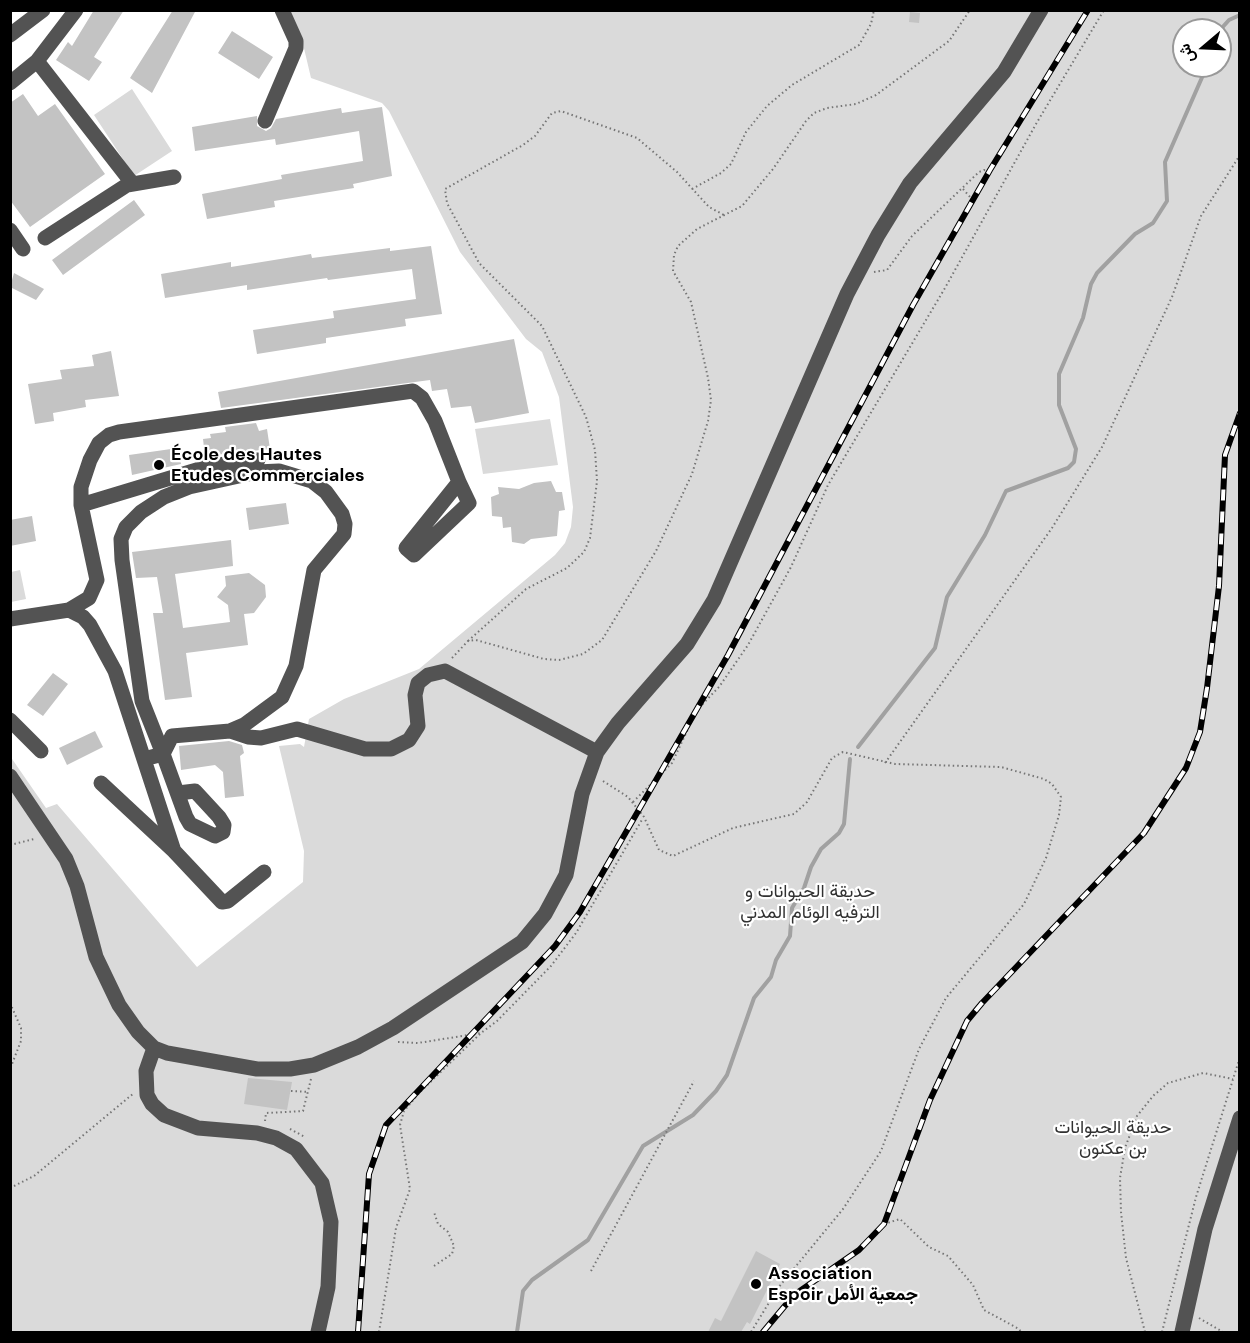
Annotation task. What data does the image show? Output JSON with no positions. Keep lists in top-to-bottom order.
{
  "parks": ["حديقة الحيوانات و الترفيه الوئام المدني", "حديقة الحيوانات بن عكنون"],
  "places": ["École des Hautes Etudes Commerciales", "Association Espoir جمعية الأمل"],
  "north": "left"
}
